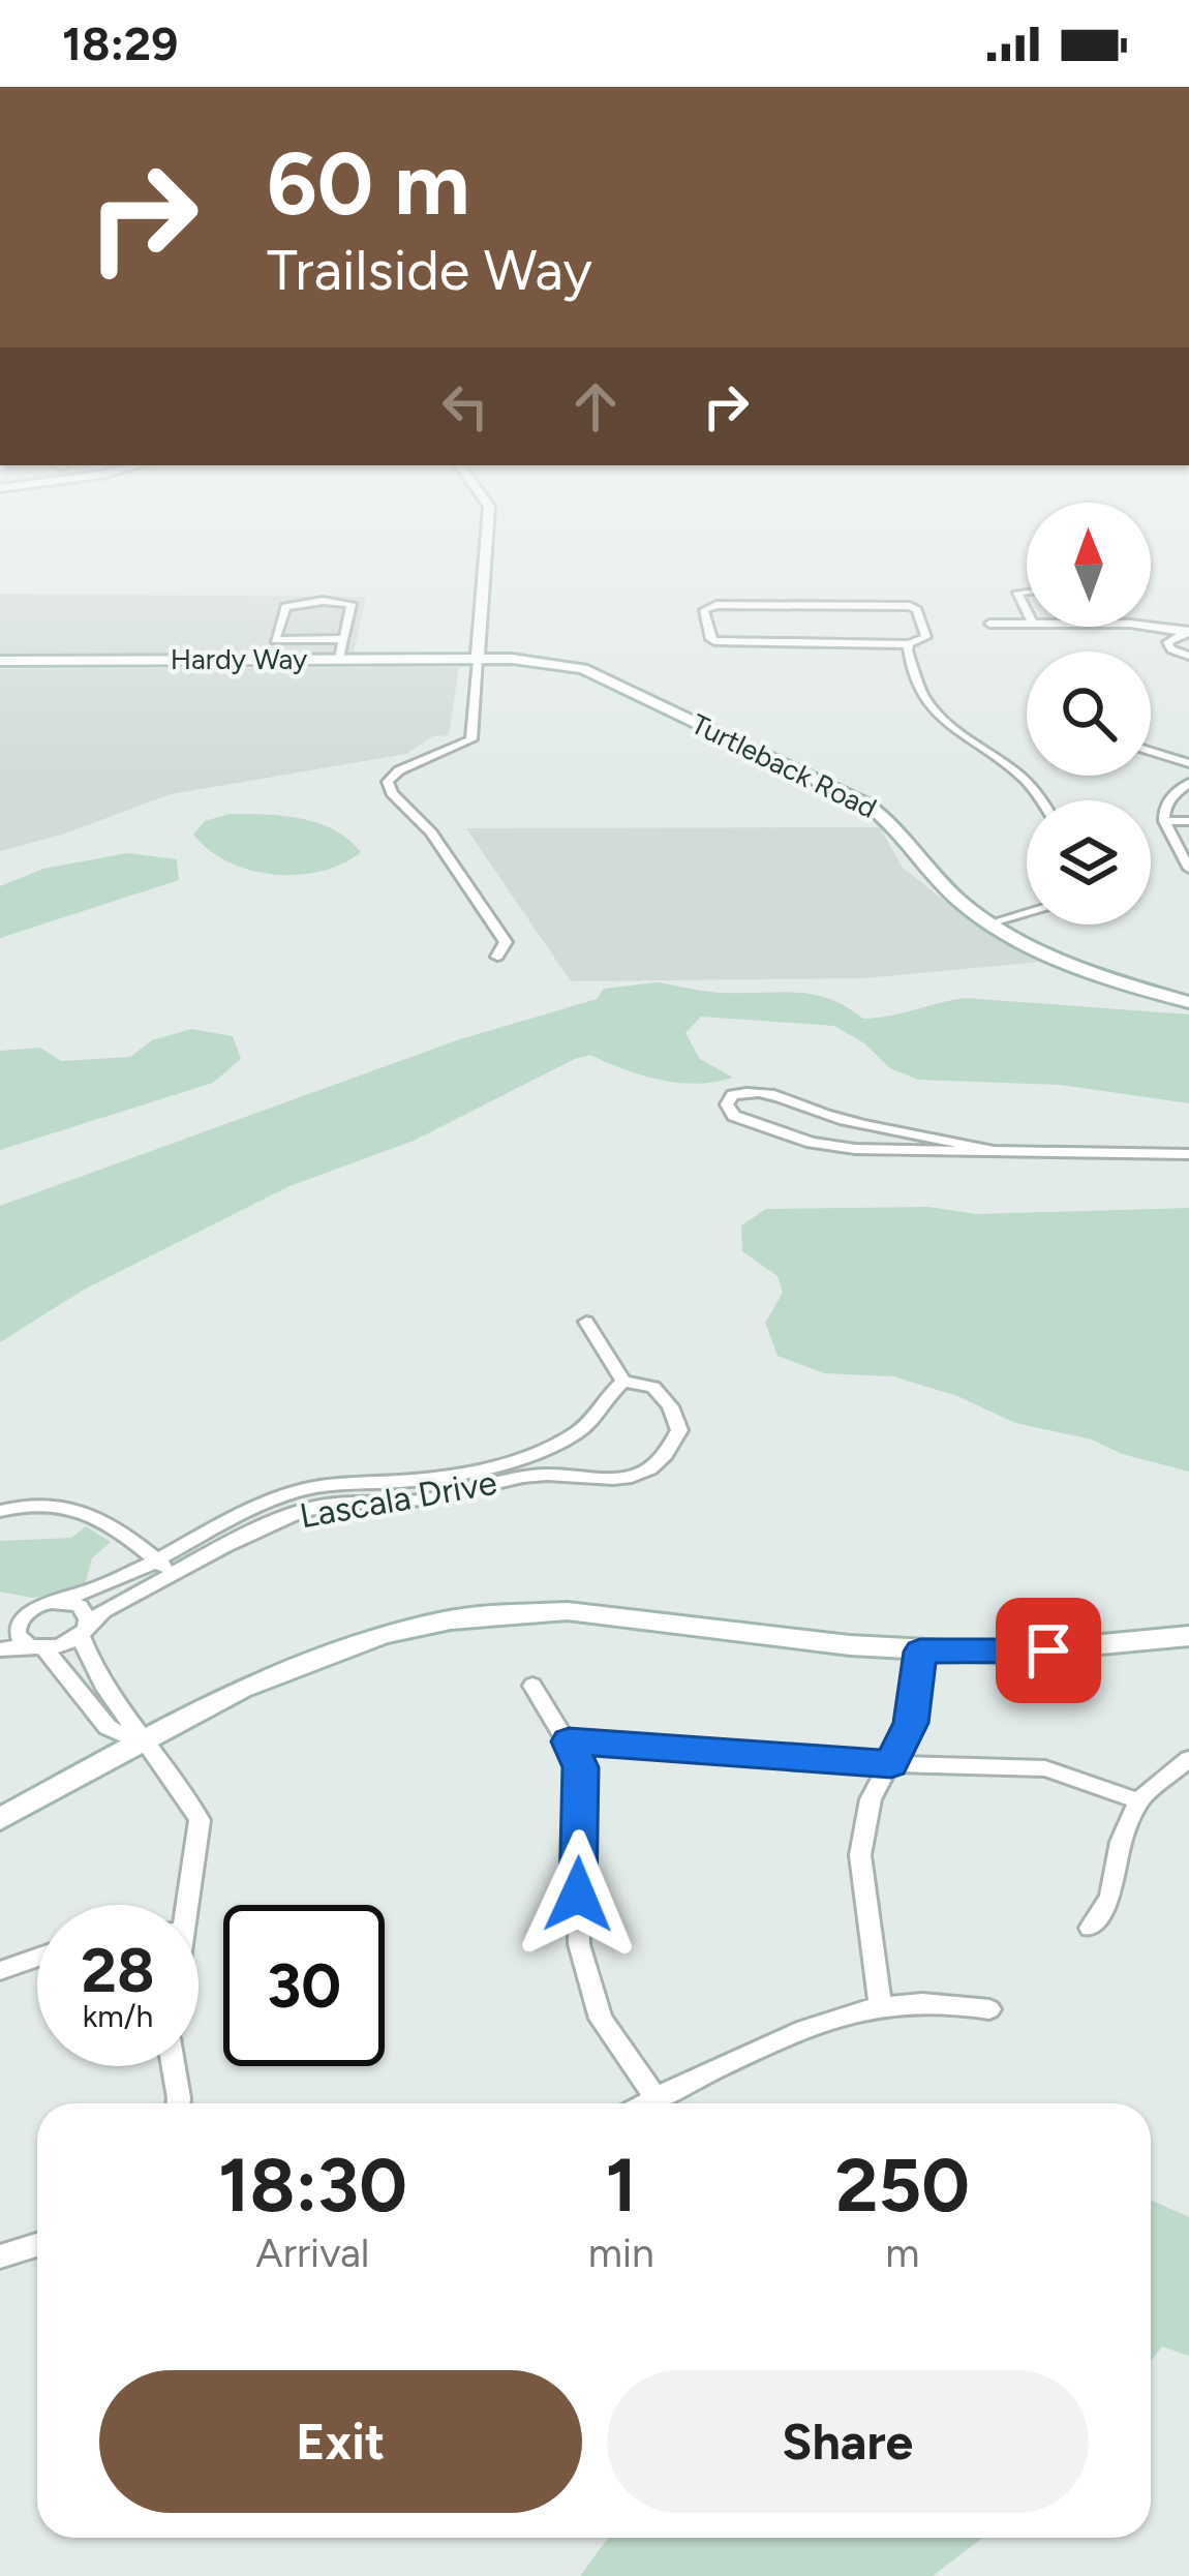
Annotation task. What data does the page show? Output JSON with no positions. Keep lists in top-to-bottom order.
{
  "streets": {
    "main road": ["Hardy Way", "Turtleback Road"],
    "street": ["Lascala Drive"]
  },
  "crossings": [
    ["Hardy Way", "Turtleback Road"]
  ],
  "north": "top",
  "page": {
    "status": "18:29",
    "turn": ["60 m", "Trailside Way"],
    "speed": "28 km/h",
    "limit": "30",
    "eta": [
      "18:30",
      "Arrival",
      "1",
      "min",
      "250",
      "m"
    ],
    "buttons": ["Exit", "Share"]
  }
}
